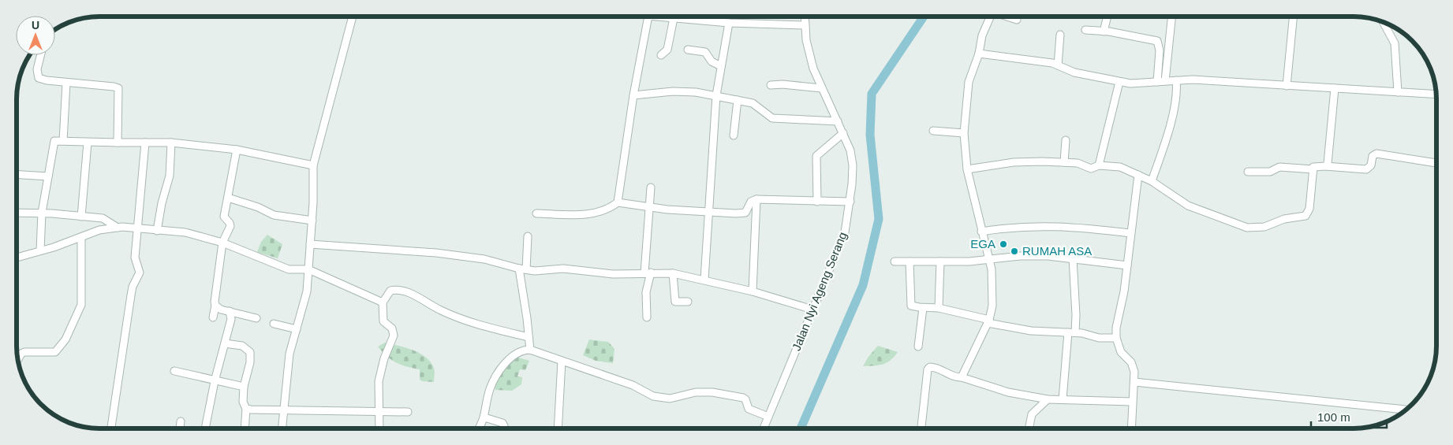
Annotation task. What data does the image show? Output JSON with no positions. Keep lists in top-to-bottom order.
{
  "streets": {
    "street": ["Jalan Nyi Ageng Serang"]
  },
  "places": ["EGA", "RUMAH ASA"],
  "scale_bar": "100 m",
  "north": "top"
}
